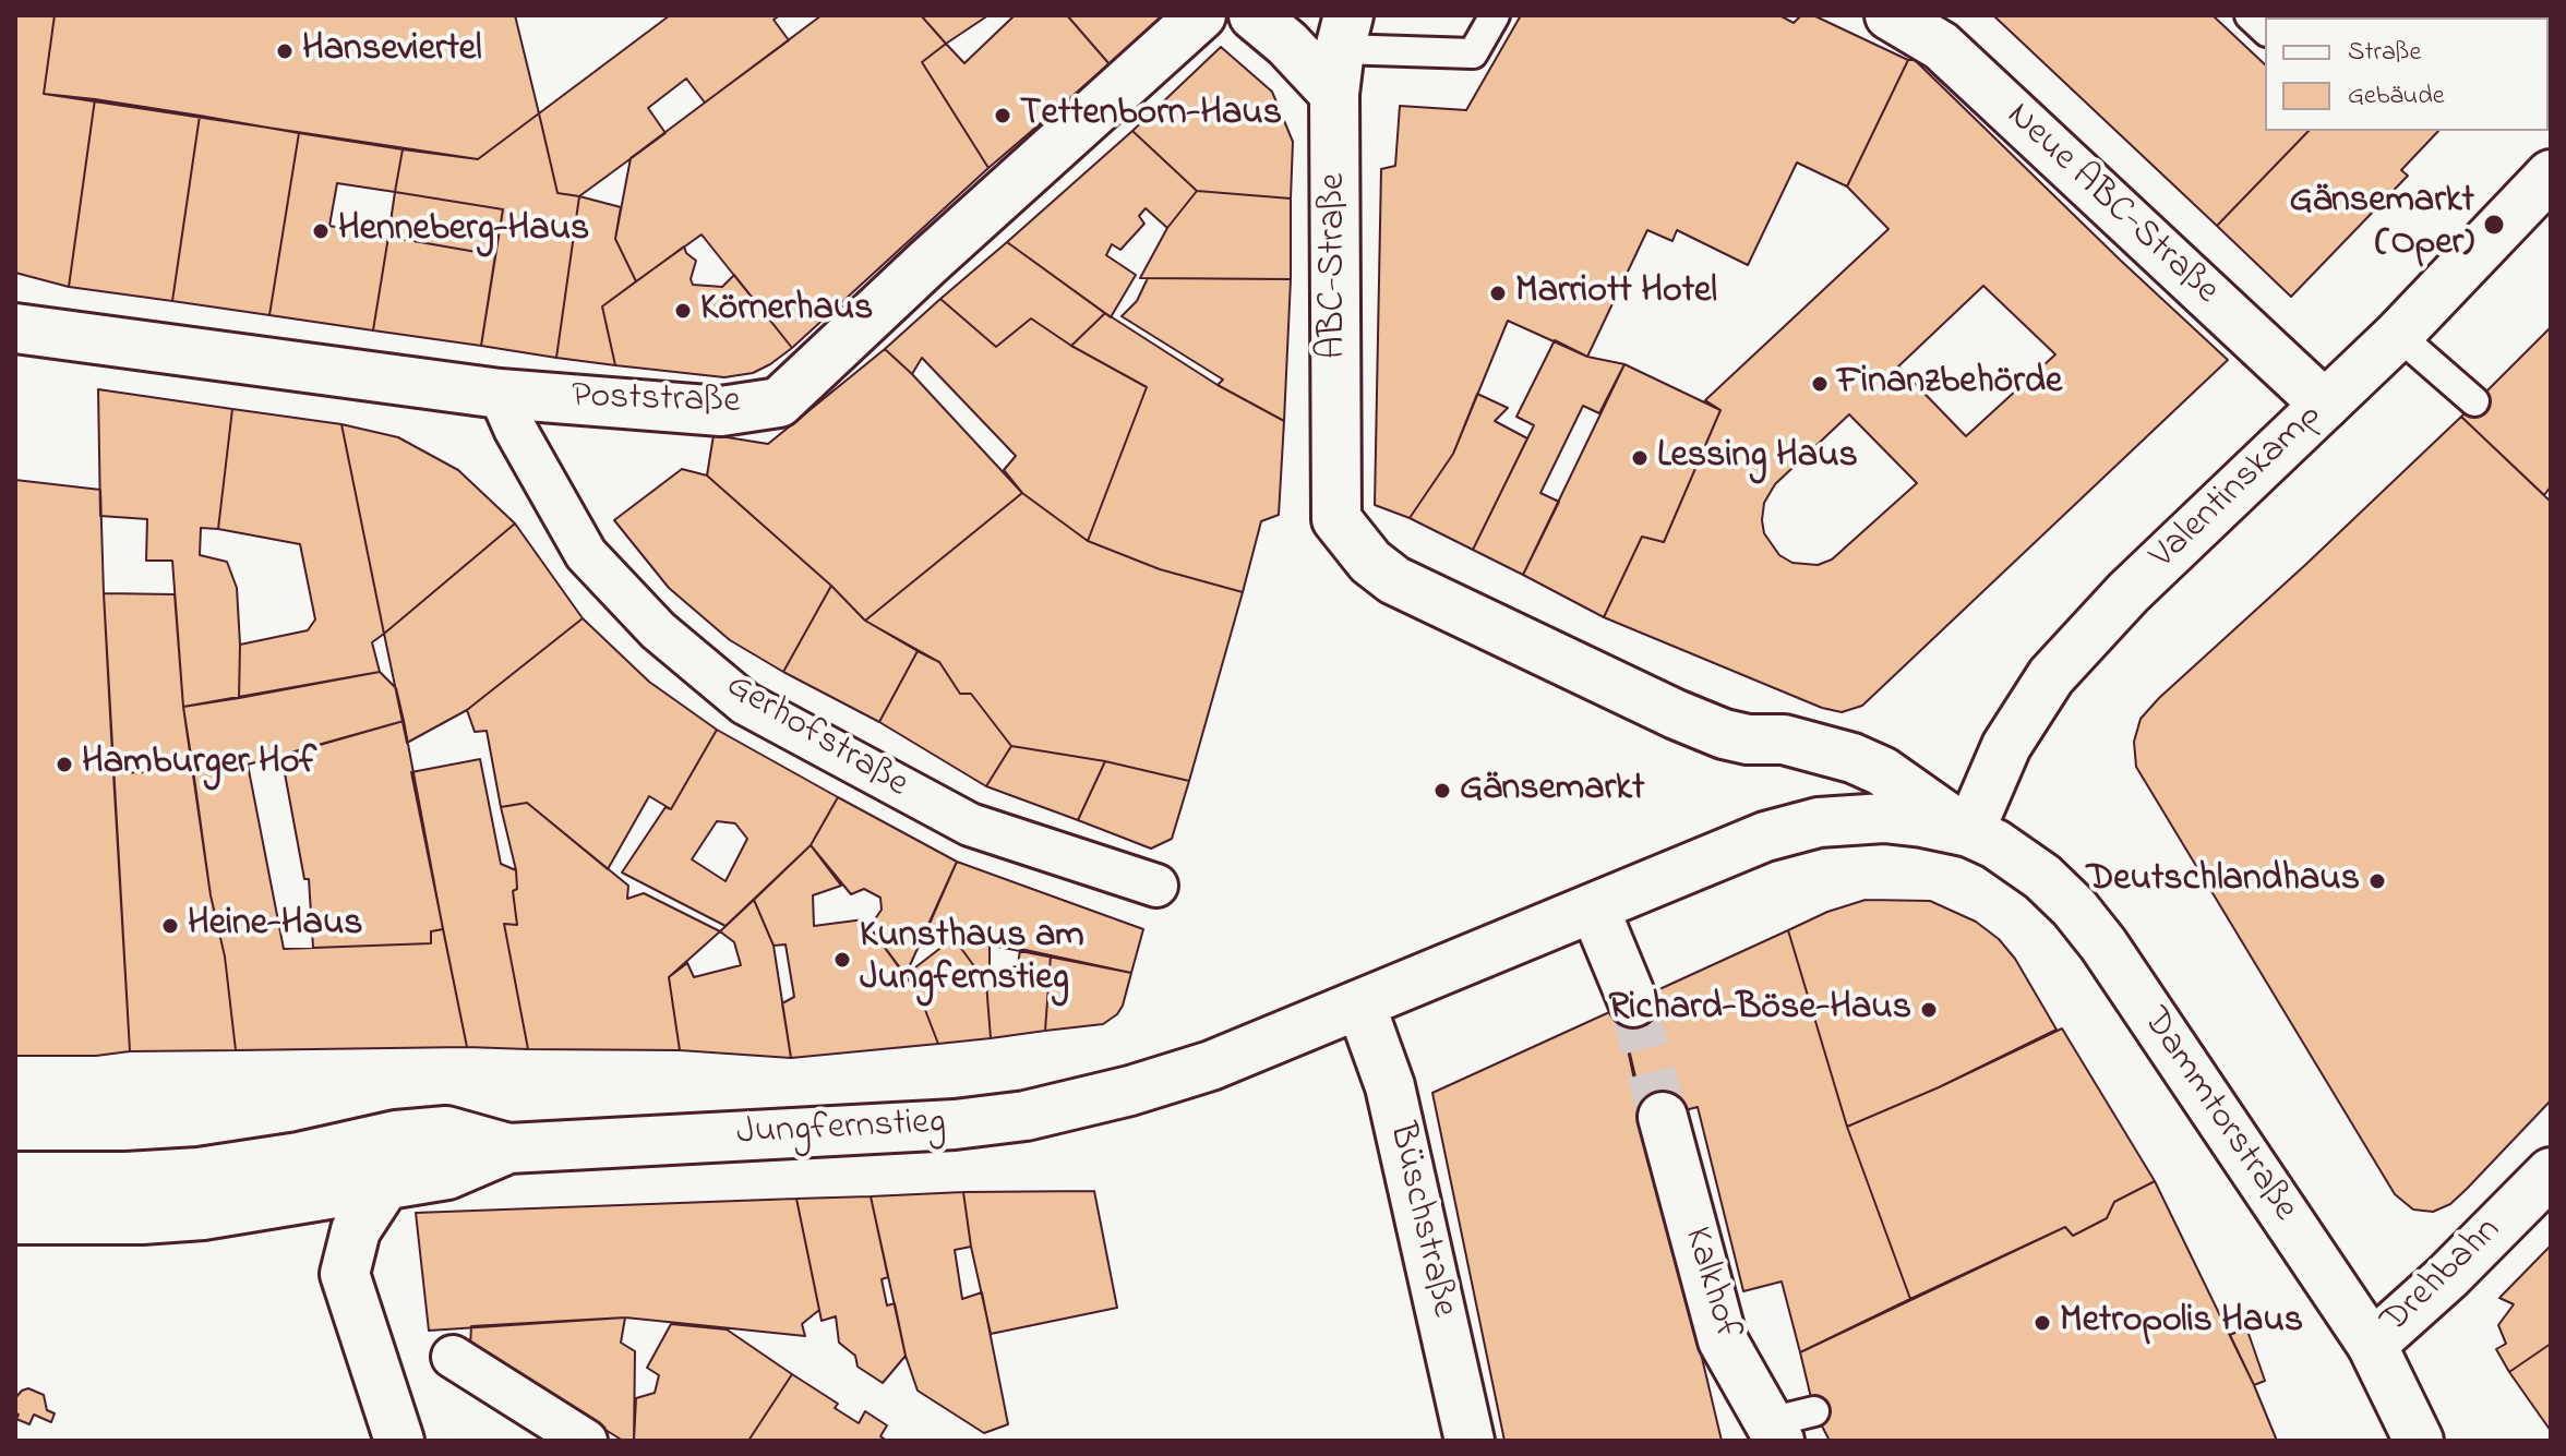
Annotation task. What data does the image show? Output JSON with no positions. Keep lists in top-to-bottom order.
{
  "streets": {
    "street": [
      "Neue ABC-Straße",
      "ABC-Straße",
      "Poststraße",
      "Valentinskamp",
      "Gerhofstraße",
      "Dammtorstraße",
      "Jungfernstieg",
      "Büschstraße",
      "Drehbahn",
      "Kalkhof"
    ]
  },
  "crossings": [
    ["Neue ABC-Straße", "Valentinskamp"],
    ["ABC-Straße", "Valentinskamp"],
    ["ABC-Straße", "Dammtorstraße"],
    ["Poststraße", "Gerhofstraße"],
    ["Valentinskamp", "Dammtorstraße"],
    ["Dammtorstraße", "Drehbahn"],
    ["Jungfernstieg", "Büschstraße"]
  ],
  "places": [
    "Hanseviertel",
    "Tettenborn-Haus",
    "Gänsemarkt (Oper)",
    "Henneberg-Haus",
    "Marriott Hotel",
    "Körnerhaus",
    "Finanzbehörde",
    "Lessing Haus",
    "Hamburger Hof",
    "Gänsemarkt",
    "Deutschlandhaus",
    "Heine-Haus",
    "Kunsthaus am Jungfernstieg",
    "Richard-Böse-Haus",
    "Metropolis Haus"
  ],
  "legend": ["Straße", "Gebäude"]
}
